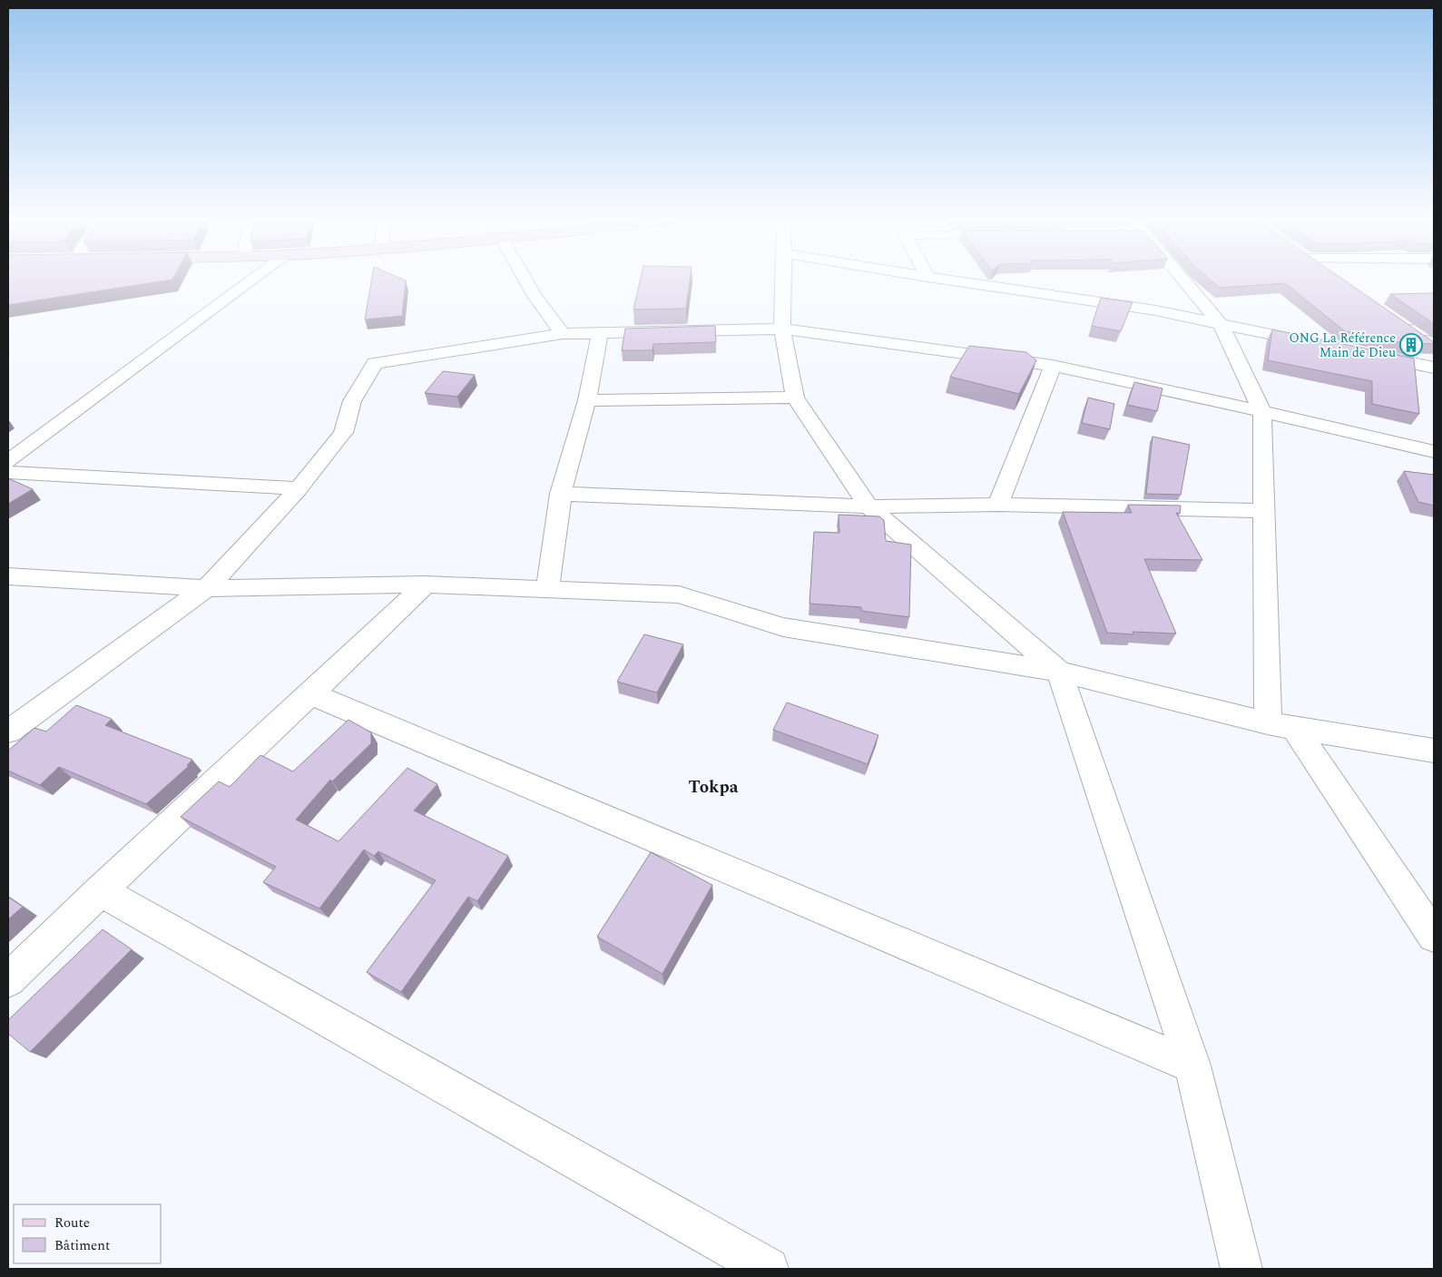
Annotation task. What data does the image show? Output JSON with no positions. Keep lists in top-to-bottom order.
{
  "districts": ["Tokpa"],
  "places": {
    "building": ["ONG La Référence Main de Dieu"]
  },
  "legend": ["Route", "Bâtiment"]
}
